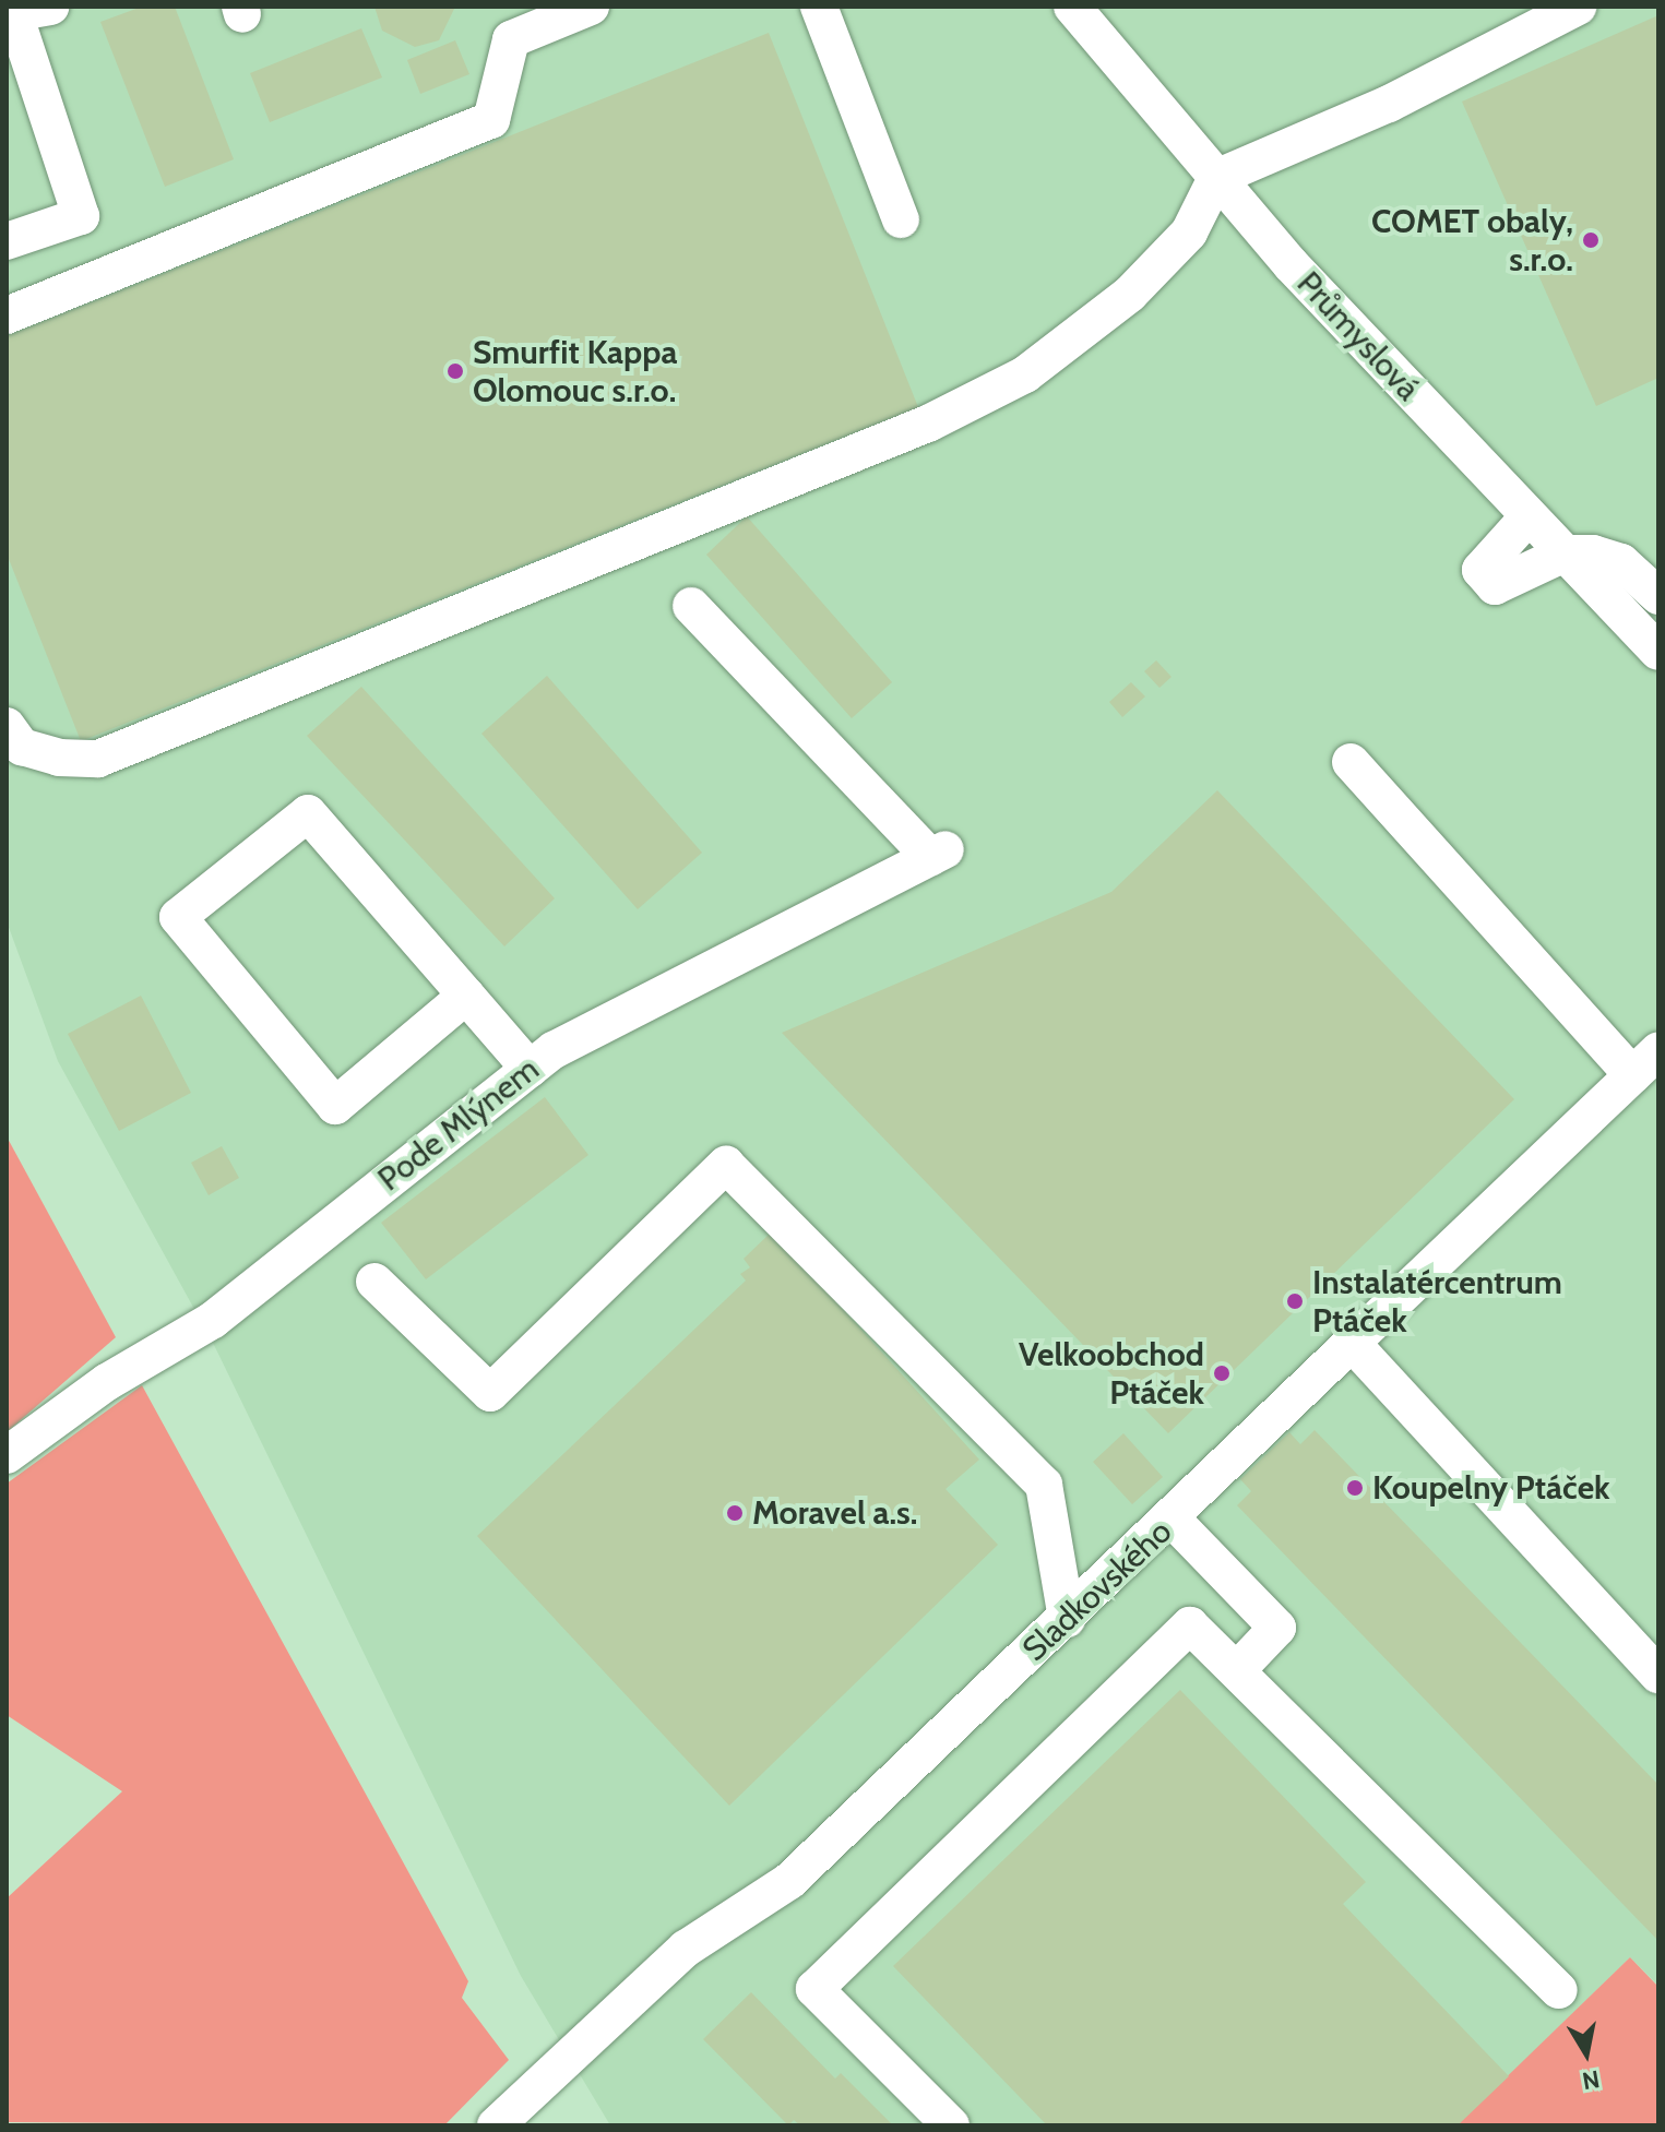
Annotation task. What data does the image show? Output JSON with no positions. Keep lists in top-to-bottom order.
{
  "streets": {
    "street": ["Průmyslová", "Pode Mlýnem", "Sladkovského"]
  },
  "places": [
    "COMET obaly, s.r.o.",
    "Smurfit Kappa Olomouc s.r.o.",
    "Instalatércentrum Ptáček",
    "Velkoobchod Ptáček",
    "Koupelny Ptáček",
    "Moravel a.s."
  ],
  "north": "bottom"
}
